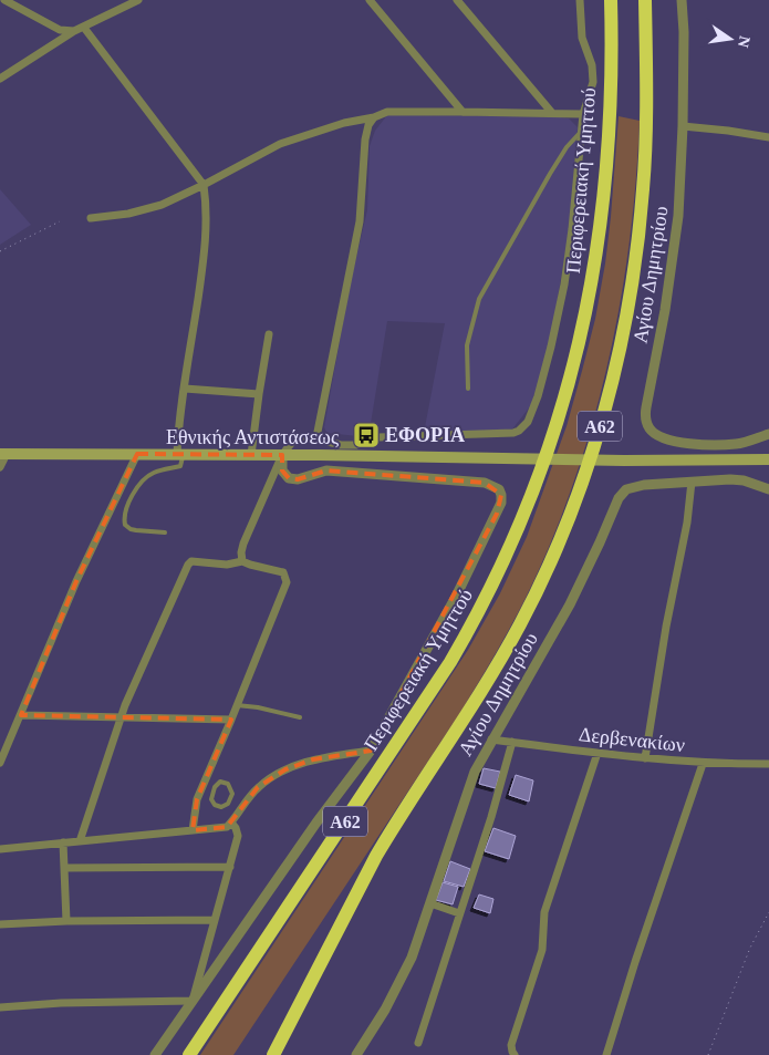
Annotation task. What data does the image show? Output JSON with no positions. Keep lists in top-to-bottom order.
{
  "streets": {
    "highway": ["Περιφερειακή Υμηττού", "Α62"],
    "main road": ["Εθνικής Αντιστάσεως"],
    "street": ["Αγίου Δημητρίου", "Δερβενακίων"]
  },
  "crossings": [
    ["Αγίου Δημητρίου", "Δερβενακίων"]
  ],
  "places": {
    "bus stop": ["ΕΦΟΡΙΑ"]
  },
  "north": "right"
}
